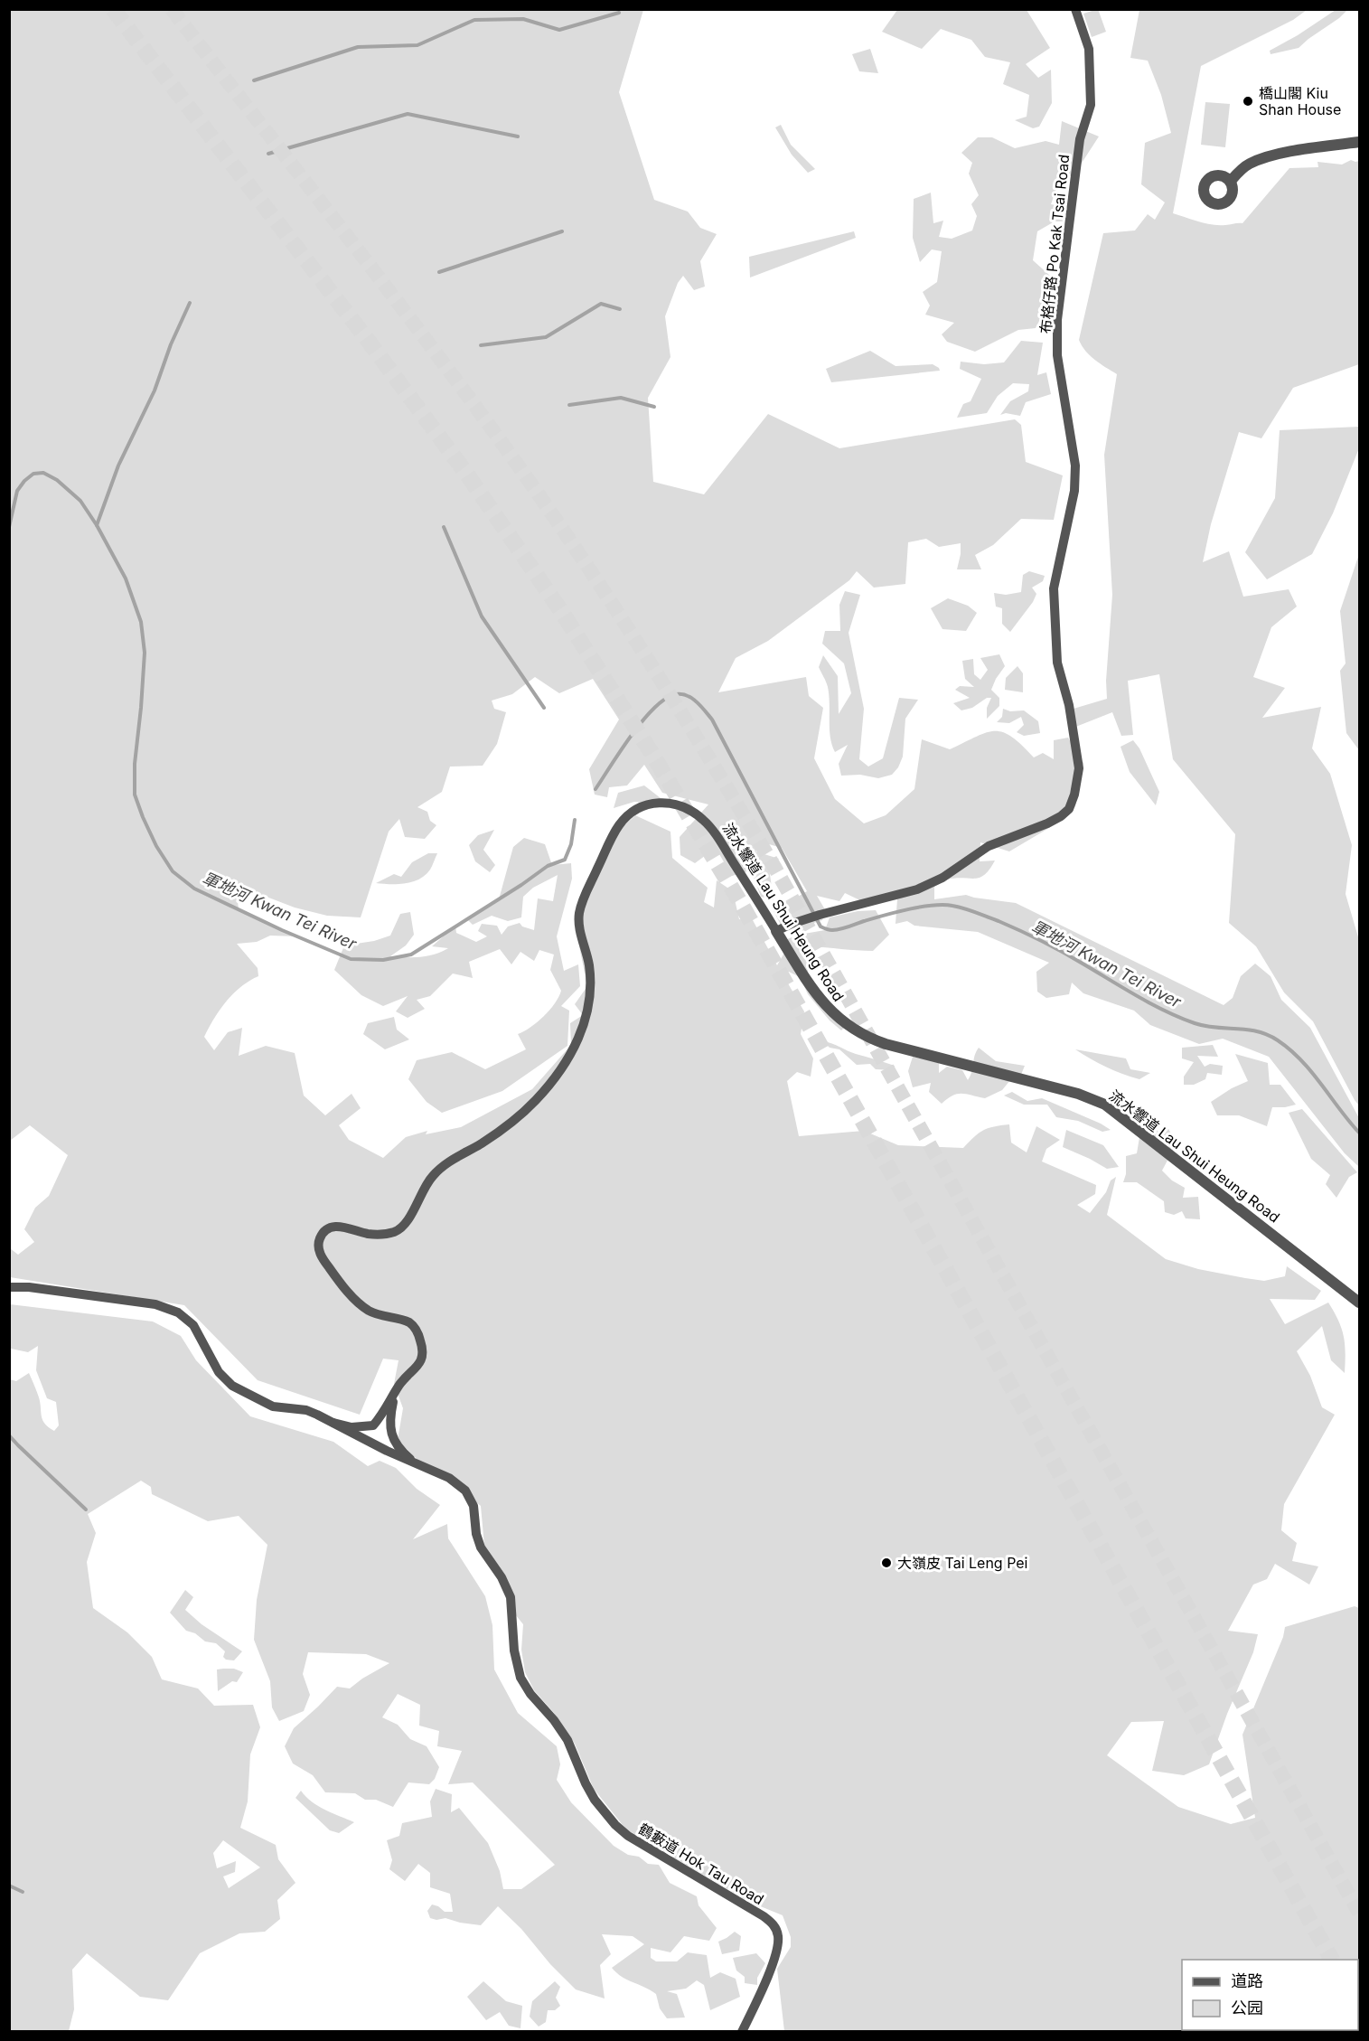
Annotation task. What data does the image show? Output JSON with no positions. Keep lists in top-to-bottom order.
{
  "streets": {
    "street": ["布格仔路 Po Kak Tsai Road", "流水響道 Lau Shui Heung Road", "鶴藪道 Hok Tau Road"]
  },
  "crossings": [
    ["布格仔路 Po Kak Tsai Road", "流水響道 Lau Shui Heung Road"]
  ],
  "water": ["軍地河 Kwan Tei River"],
  "places": ["橋山閣 Kiu Shan House", "大嶺皮 Tai Leng Pei"],
  "legend": ["道路", "公园"]
}
